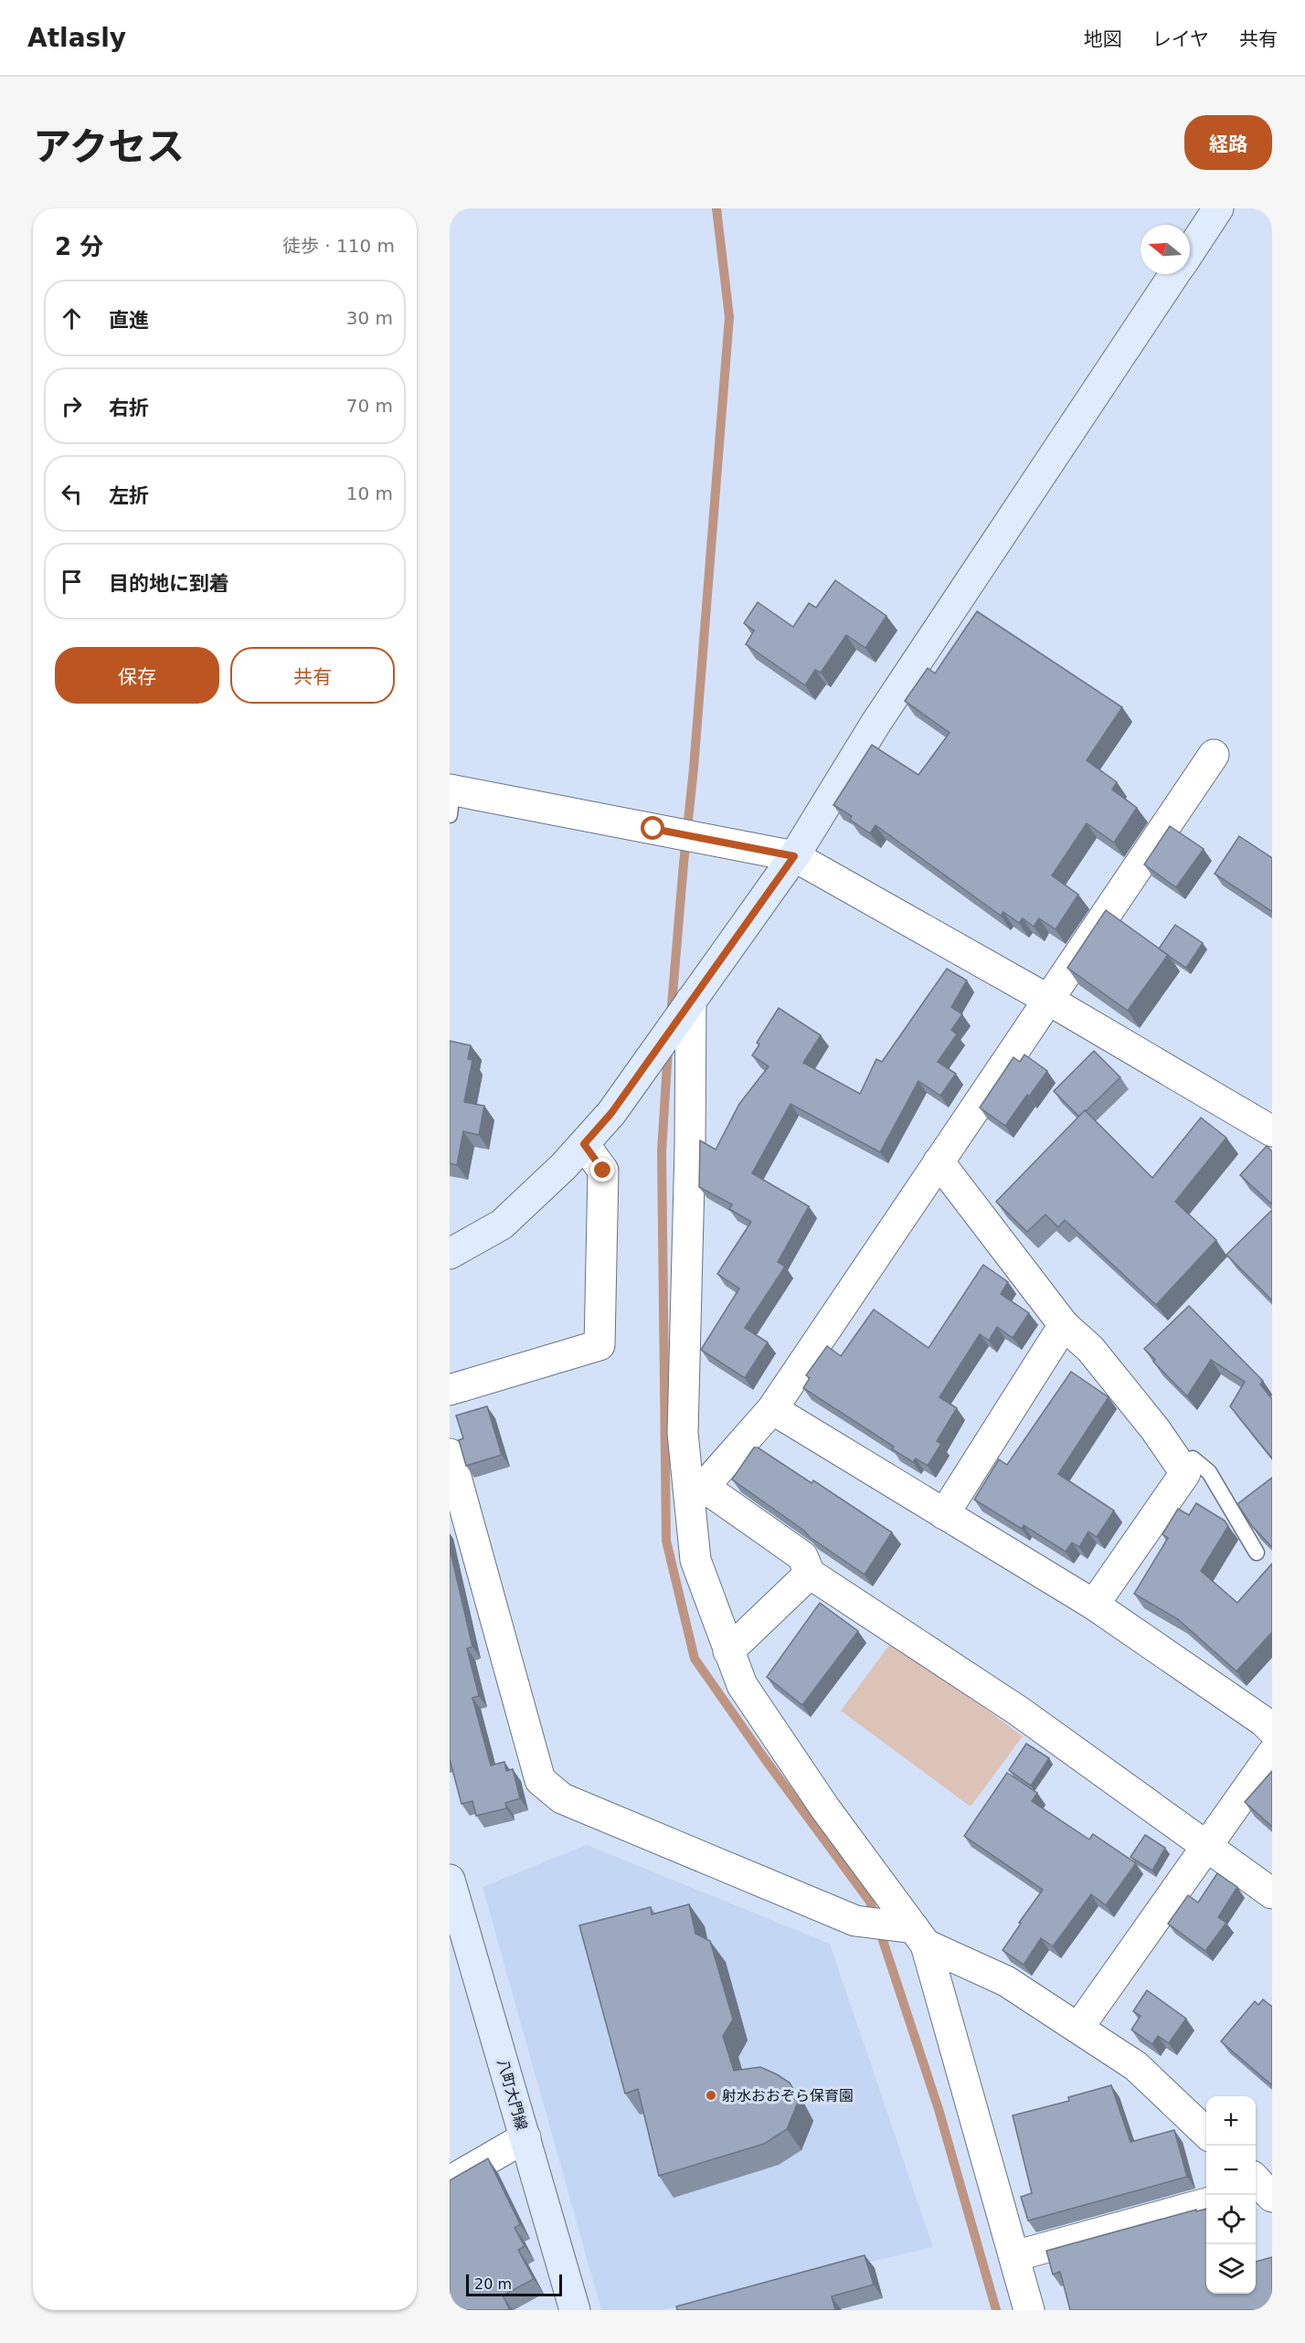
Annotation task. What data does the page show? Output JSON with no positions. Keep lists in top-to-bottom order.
{
  "streets": {
    "street": ["八町大門線"]
  },
  "places": ["射水おおぞら保育園"],
  "scale_bar": "20 m",
  "north": "left",
  "page": {
    "header": "Atlasly",
    "nav": ["地図", "レイヤ", "共有"],
    "title": "アクセス",
    "buttons": [
      "経路",
      ["保存", "共有"]
    ],
    "heading": ["2 分", "徒歩 · 110 m"],
    "list": [
      ["直進", "30 m"],
      ["右折", "70 m"],
      ["左折", "10 m"],
      "目的地に到着"
    ],
    "map_buttons": ["+", "−"],
    "scale": "20 m"
  }
}
